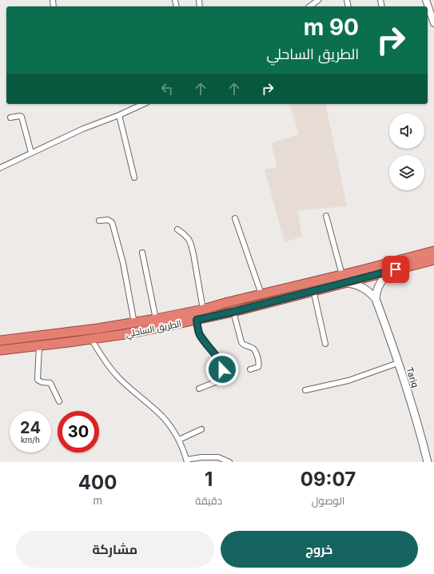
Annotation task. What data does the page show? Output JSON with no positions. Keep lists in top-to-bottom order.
{
  "streets": {
    "highway": ["الطريق الساحلي"],
    "main road": ["Tariq"]
  },
  "page": {
    "turn": ["90 m", "الطريق الساحلي"],
    "speed": "24 km/h",
    "limit": "30",
    "eta": [
      "09:07",
      "الوصول",
      "1",
      "دقيقة",
      "400",
      "m"
    ],
    "buttons": ["خروج", "مشاركة"]
  }
}
